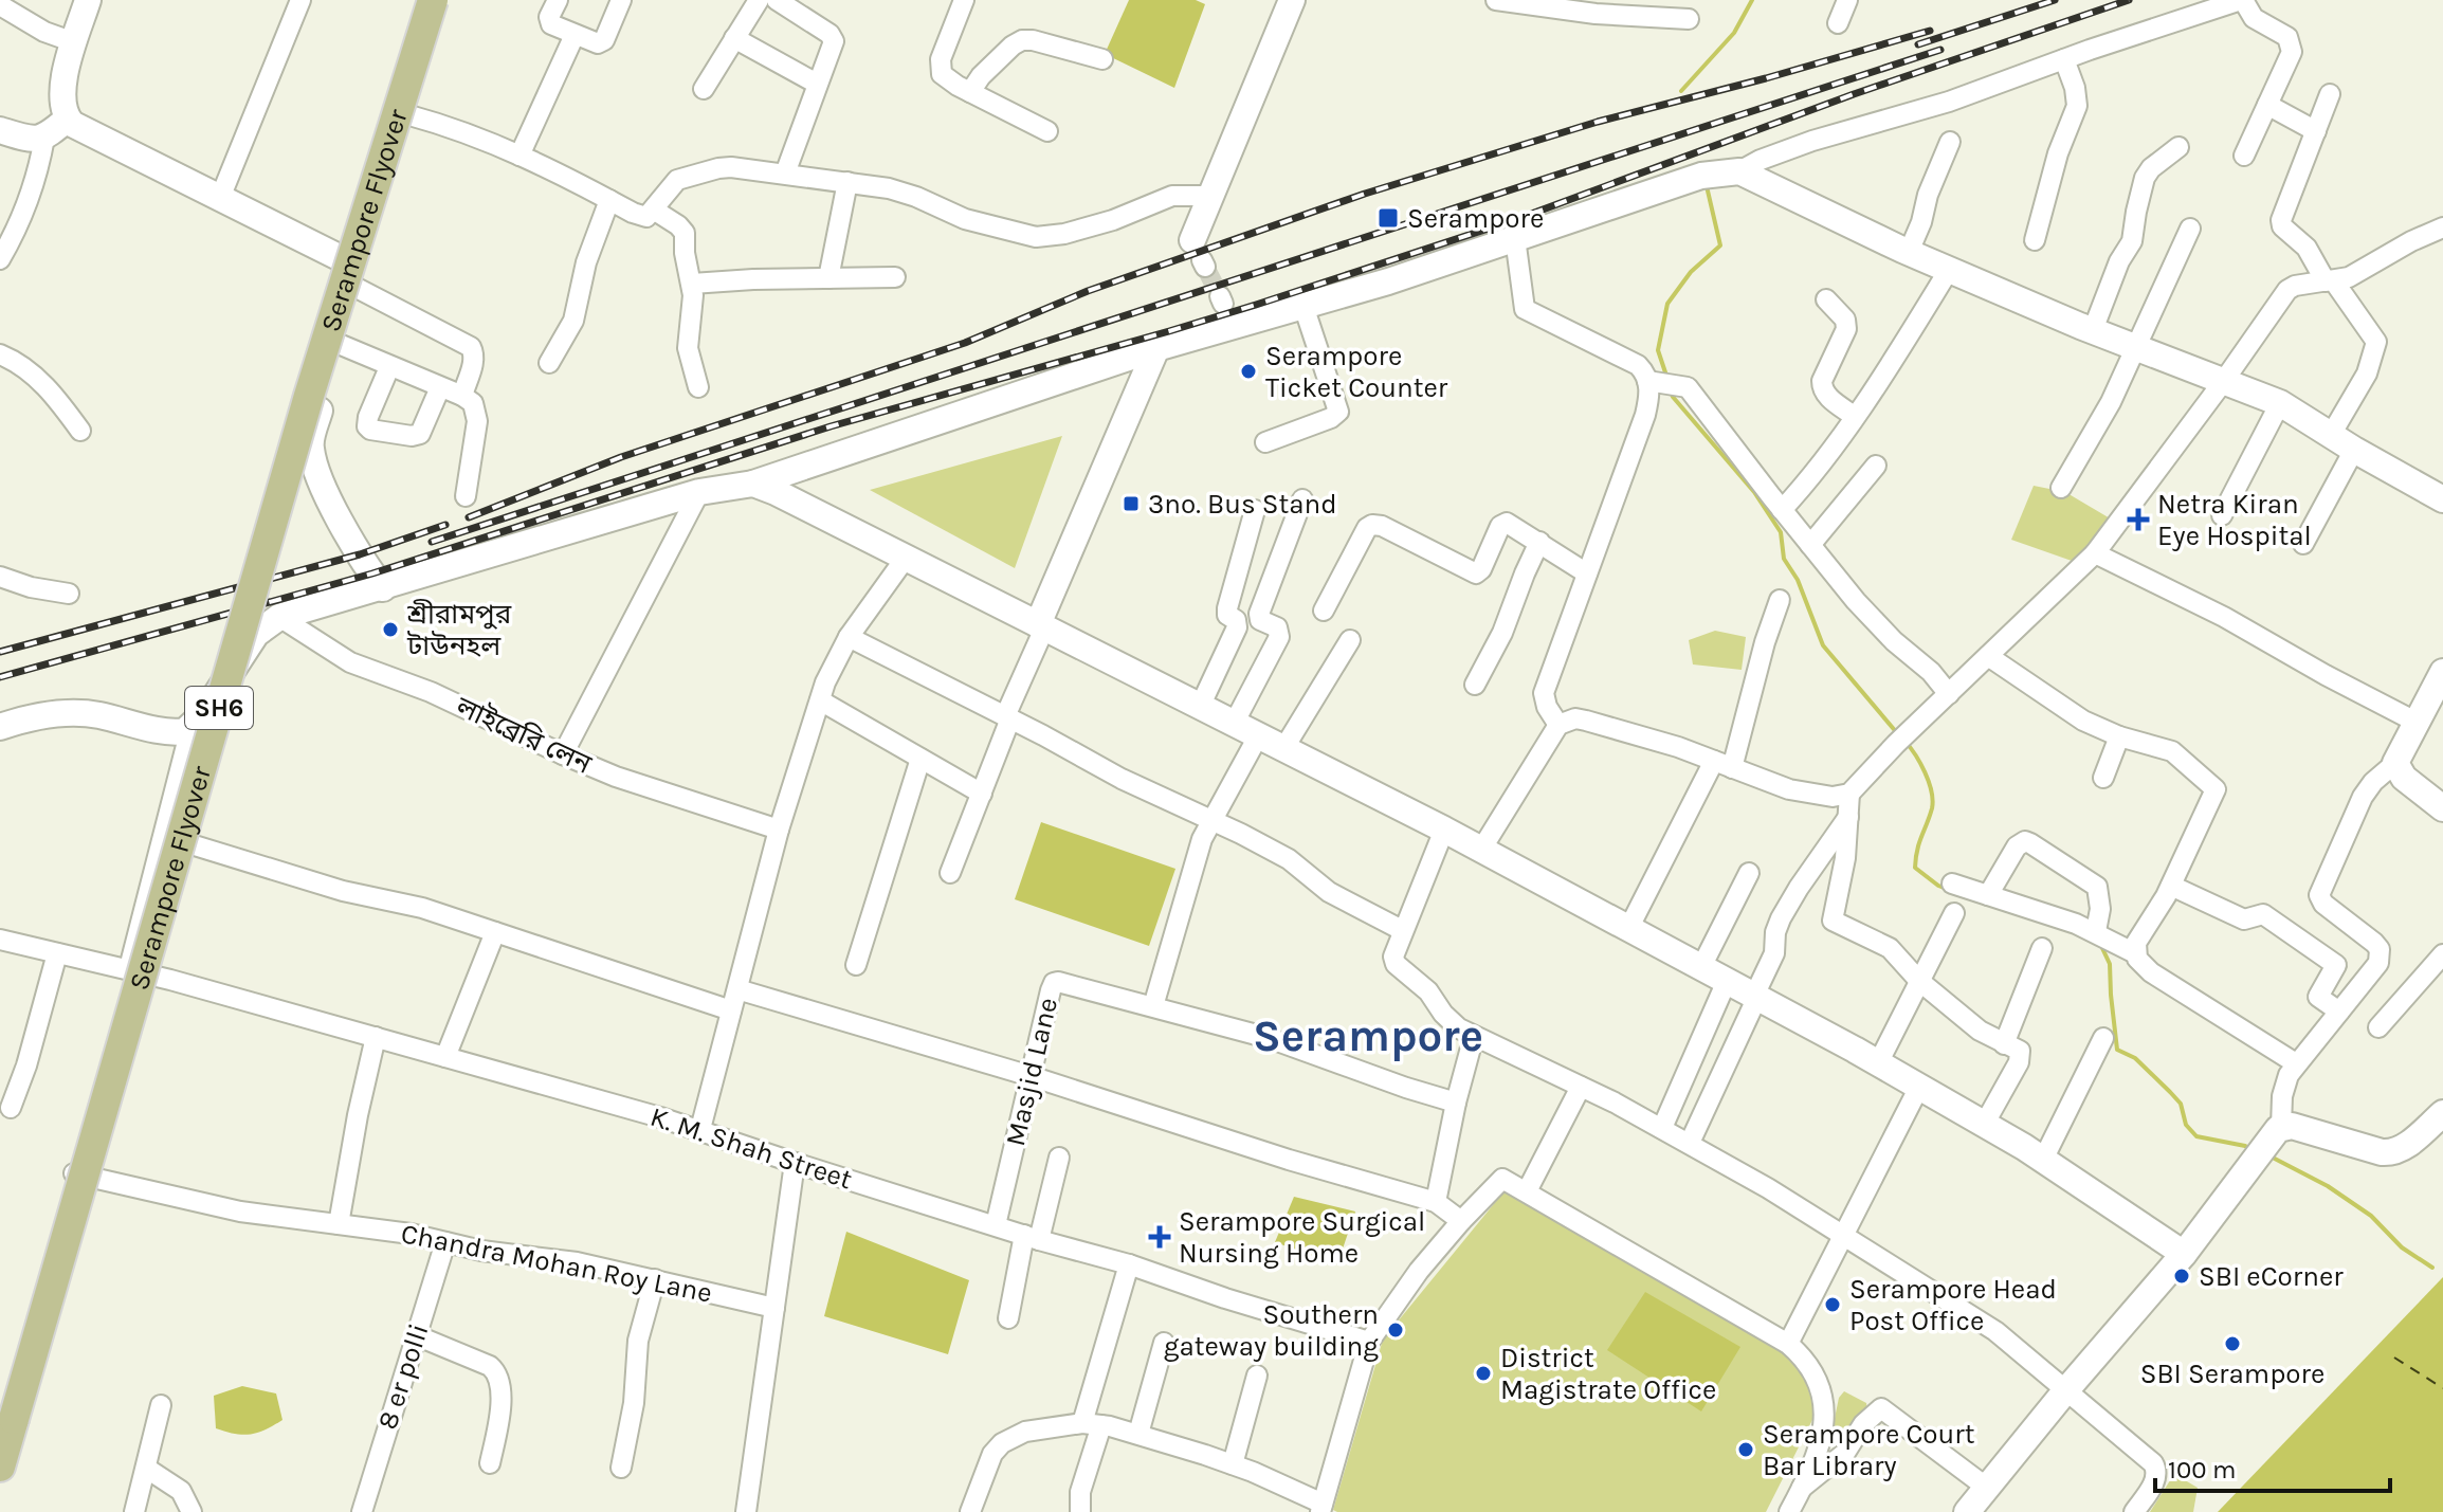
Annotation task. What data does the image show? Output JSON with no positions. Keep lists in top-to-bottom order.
{
  "streets": {
    "main road": ["Serampore Flyover", "SH6"],
    "street": [
      "লাইব্রেরি লেন",
      "Masjid Lane",
      "K. M. Shah Street",
      "Chandra Mohan Roy Lane",
      "8 er polli"
    ]
  },
  "crossings": [
    ["Serampore Flyover", "SH6"],
    ["Masjid Lane", "K. M. Shah Street"],
    ["Chandra Mohan Roy Lane", "8 er polli"]
  ],
  "districts": ["Serampore"],
  "places": {
    "transit": ["Serampore", "3no. Bus Stand"],
    "other": [
      "Serampore Ticket Counter",
      "শ্রীরামপুর টাউনহল",
      "SBI eCorner",
      "Serampore Head Post Office",
      "Southern gateway building",
      "SBI Serampore",
      "District Magistrate Office",
      "Serampore Court Bar Library"
    ],
    "health": ["Netra Kiran Eye Hospital", "Serampore Surgical Nursing Home"]
  },
  "scale_bar": "100 m"
}
